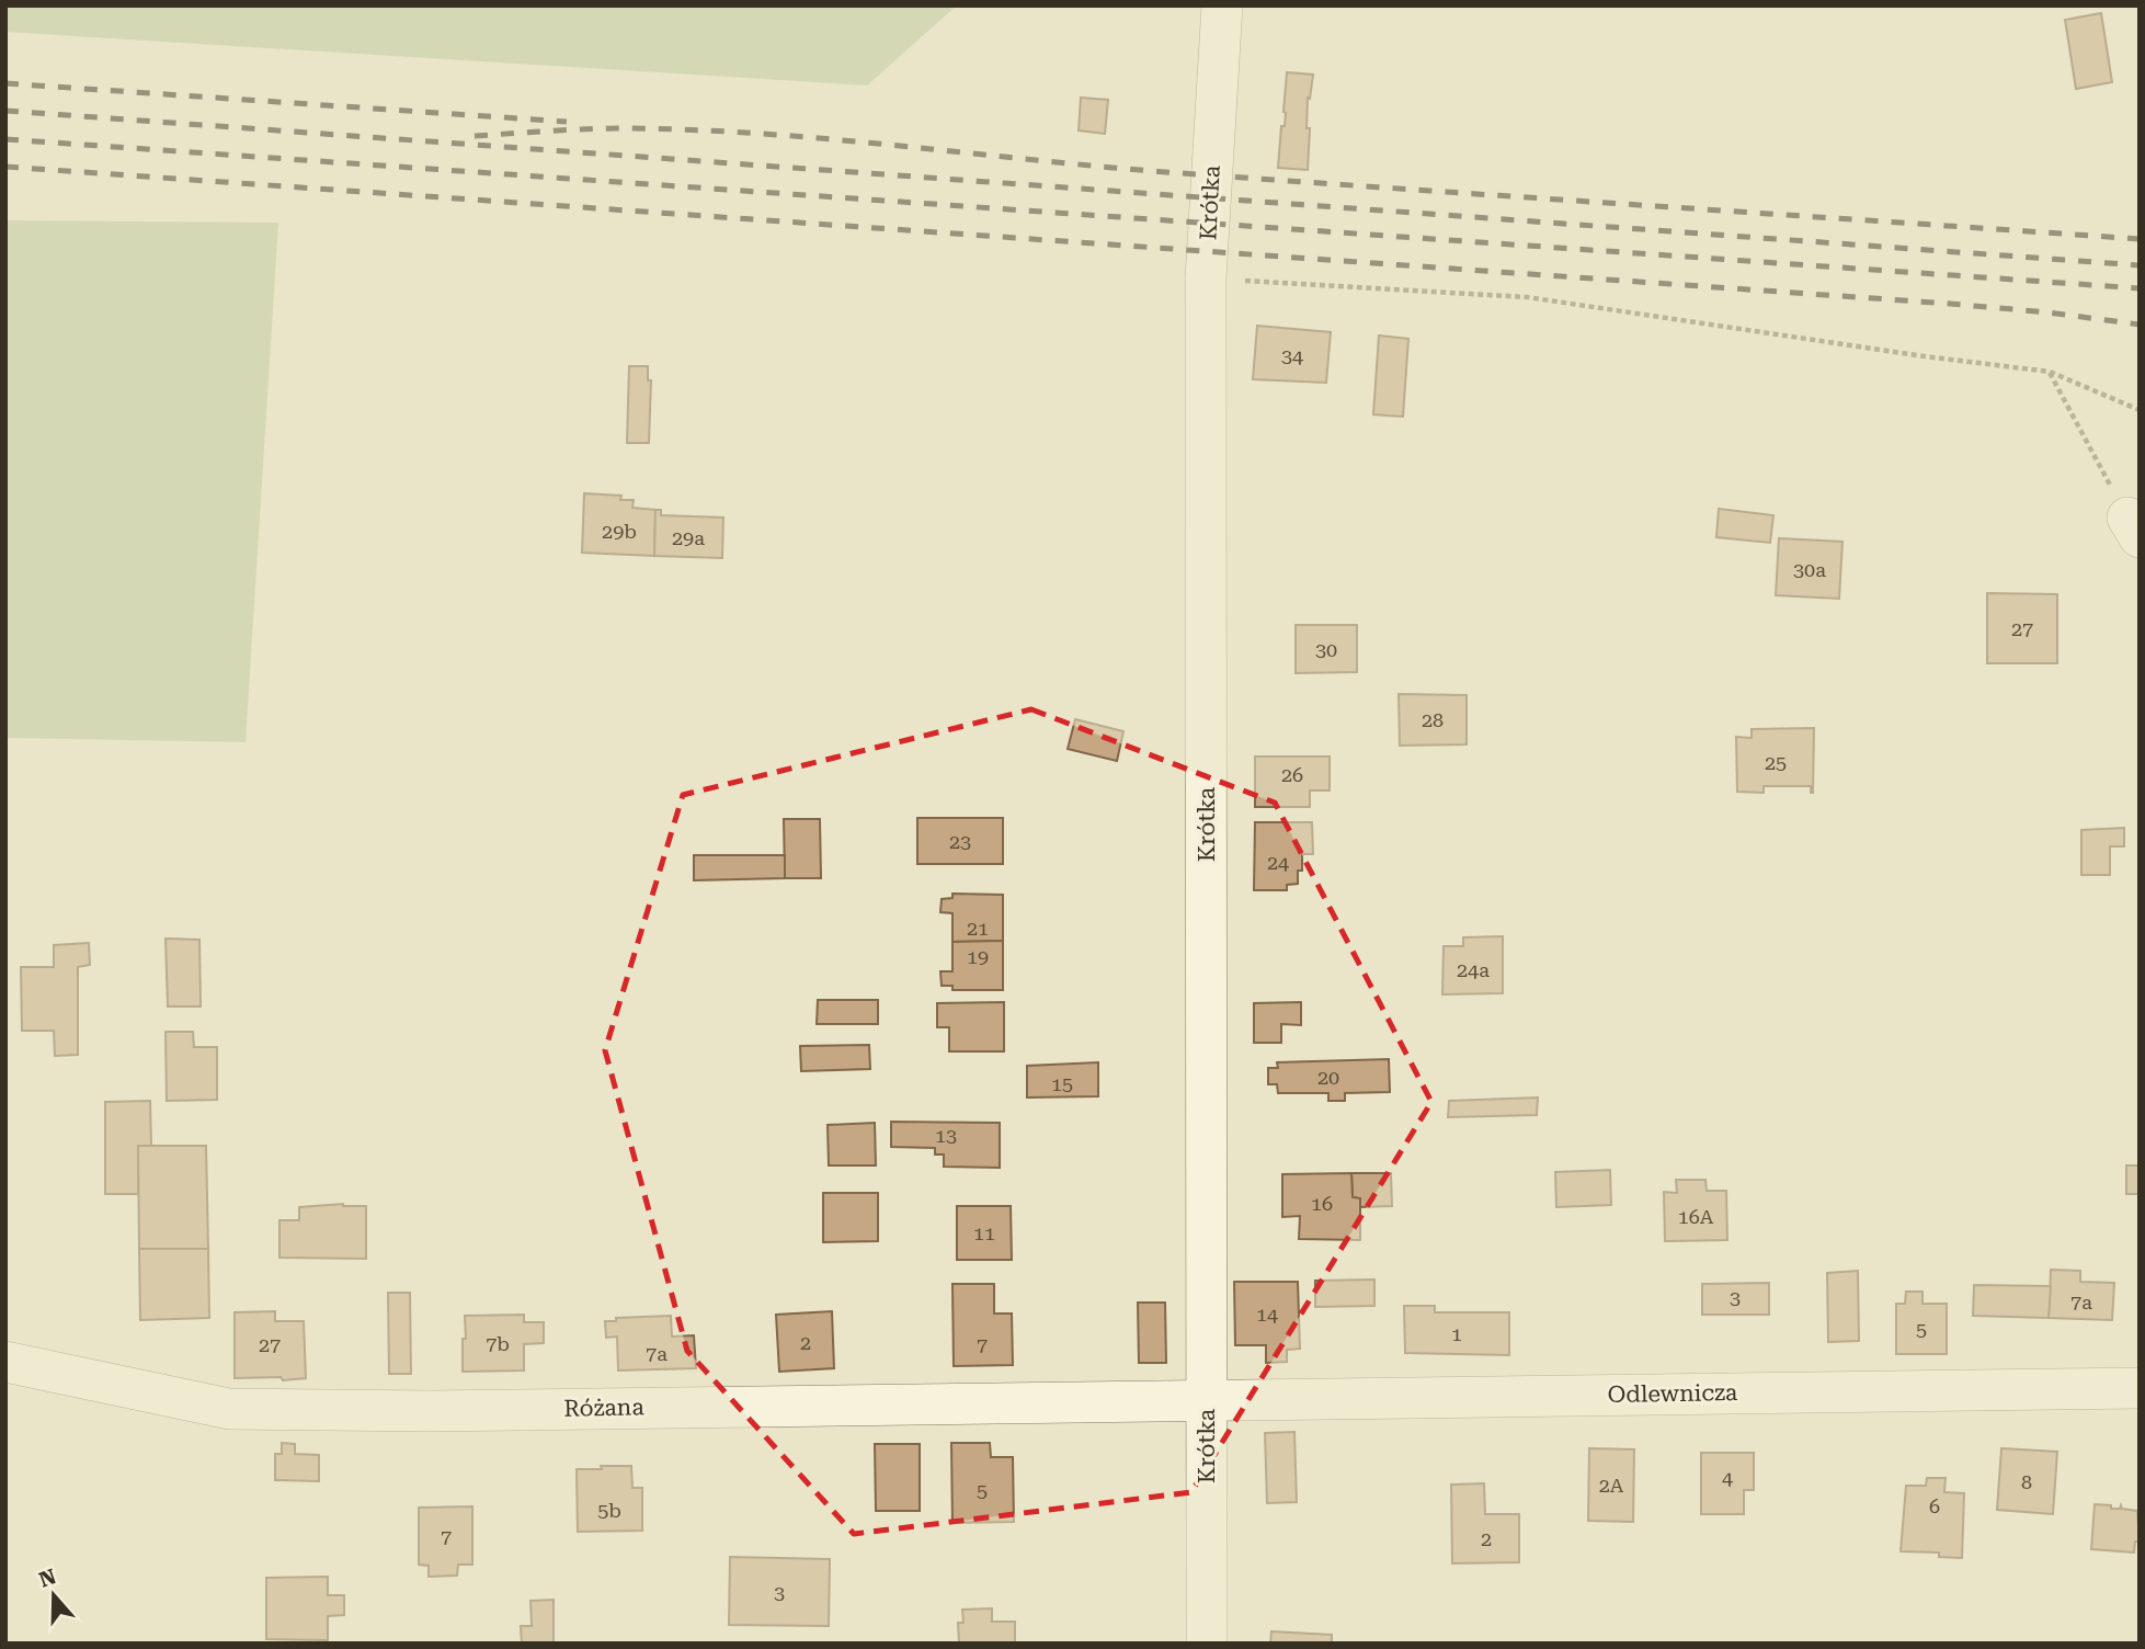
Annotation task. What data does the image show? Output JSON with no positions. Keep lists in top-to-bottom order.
{
  "streets": {
    "street": ["Krótka", "Odlewnicza", "Różana"]
  },
  "crossings": [
    ["Krótka", "Odlewnicza"],
    ["Krótka", "Różana"],
    ["Odlewnicza", "Różana"]
  ],
  "house_numbers": [
    "34",
    "29b",
    "29a",
    "30a",
    "27",
    "30",
    "28",
    "25",
    "26",
    "23",
    "24",
    "21",
    "19",
    "24a",
    "20",
    "15",
    "13",
    "16",
    "16A",
    "11",
    "3",
    "7a",
    "14",
    "5",
    "1",
    "2",
    "7b",
    "27",
    "7",
    "7a",
    "4",
    "8",
    "2A",
    "5",
    "6",
    "5b",
    "7",
    "2",
    "3"
  ],
  "north": "top"
}
